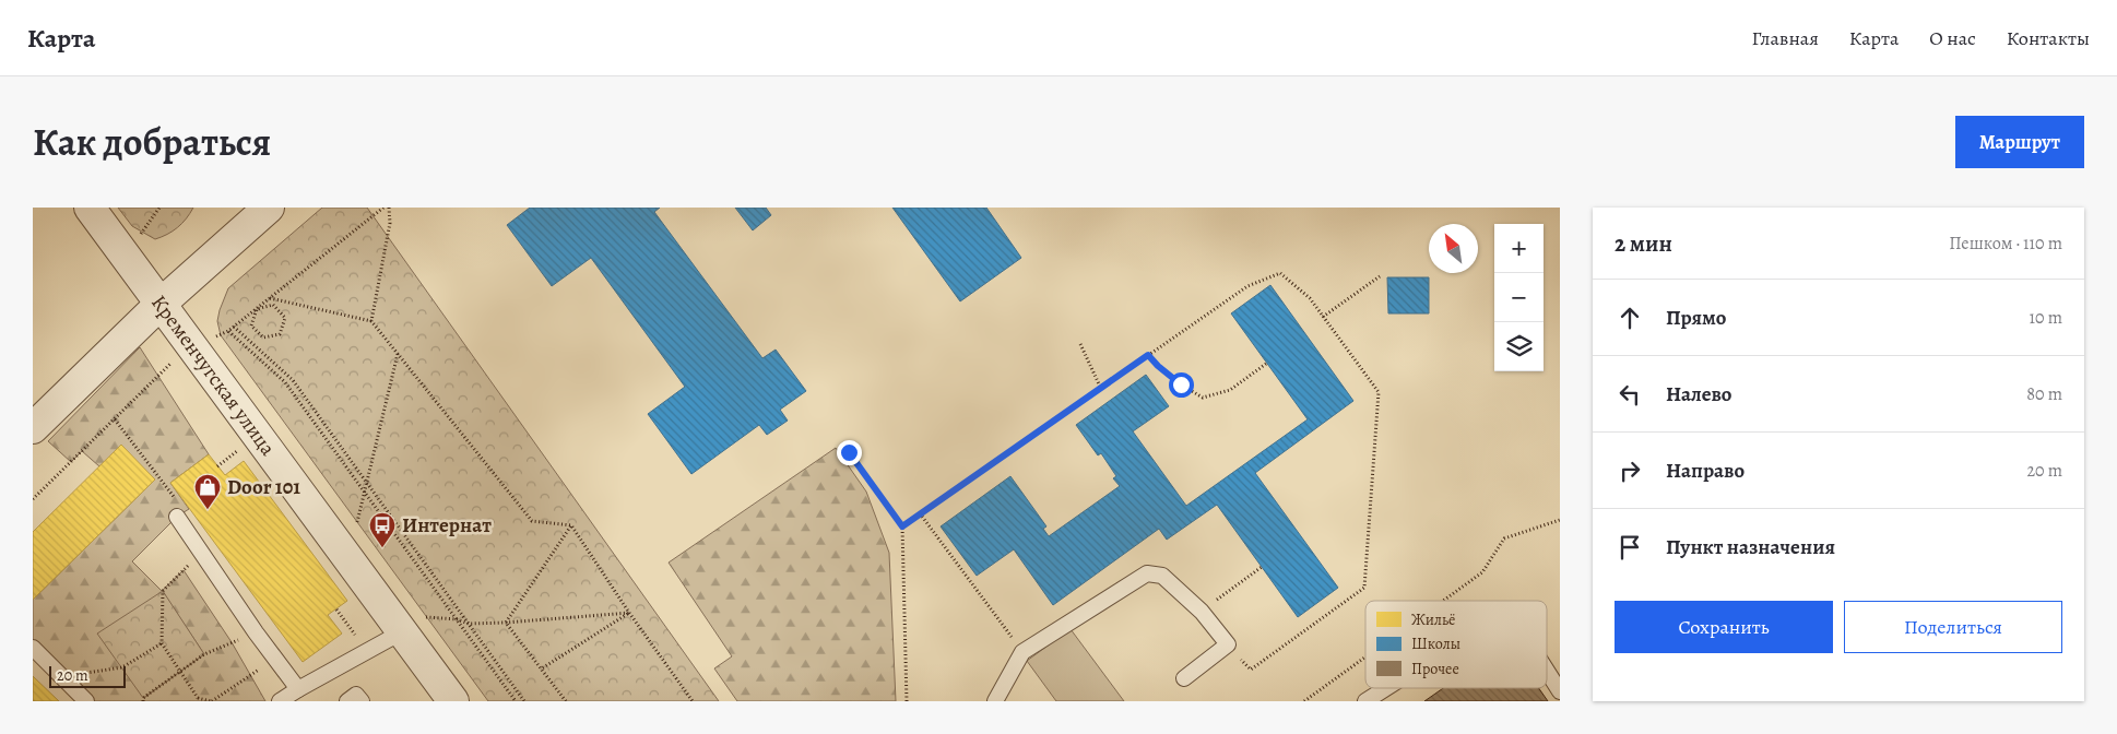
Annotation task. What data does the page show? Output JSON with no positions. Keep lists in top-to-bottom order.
{
  "streets": {
    "street": ["Кременчугская улица"]
  },
  "places": {
    "shop": ["Door 101"],
    "bus stop": ["Интернат"]
  },
  "legend": ["Жильё", "Школы", "Прочее"],
  "scale_bar": "20 m",
  "north": "top left",
  "page": {
    "header": "Карта",
    "nav": [
      "Главная",
      "Карта",
      "О нас",
      "Контакты"
    ],
    "title": "Как добраться",
    "buttons": [
      "Маршрут",
      ["Сохранить", "Поделиться"]
    ],
    "heading": ["2 мин", "Пешком · 110 m"],
    "map_buttons": ["+", "−"],
    "list": [
      ["Прямо", "10 m"],
      ["Налево", "80 m"],
      ["Направо", "20 m"],
      "Пункт назначения"
    ],
    "scale": "20 m"
  }
}
